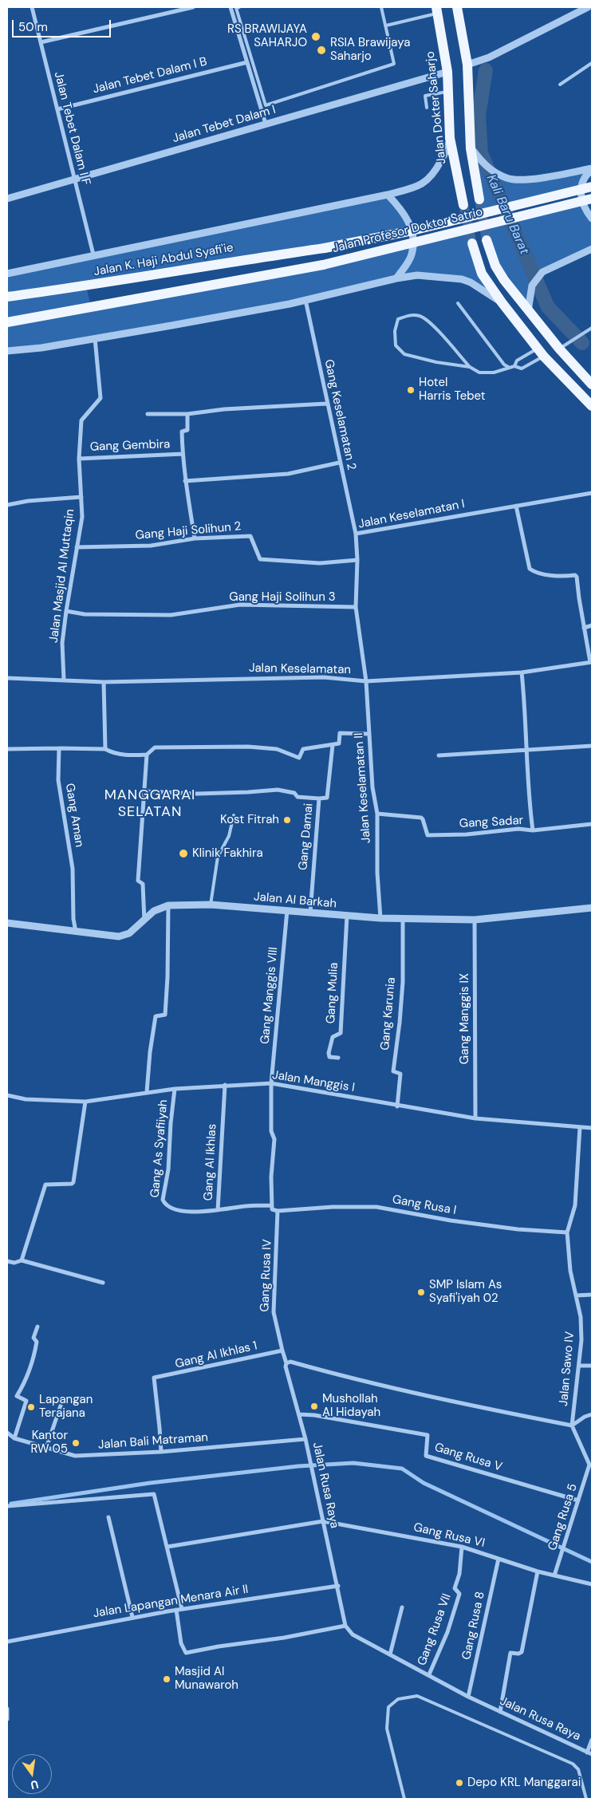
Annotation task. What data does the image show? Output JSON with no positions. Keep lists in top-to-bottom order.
{
  "streets": {
    "main road": ["Jalan Dokter Saharjo", "Jalan Profesor Doktor Satrio", "Jalan K. Haji Abdul Syafi'ie"],
    "street": [
      "Jalan Tebet Dalam I B",
      "Jalan Tebet Dalam I",
      "Jalan Tebet Dalam I F",
      "Gang Keselamatan 2",
      "Gang Gembira",
      "Jalan Keselamatan I",
      "Gang Haji Solihun 2",
      "Jalan Masjid Al Muttaqin",
      "Gang Haji Solihun 3",
      "Jalan Keselamatan",
      "Jalan Keselamatan II",
      "Gang Aman",
      "Gang Sadar",
      "Gang Damai",
      "Jalan Al Barkah",
      "Gang Mulia",
      "Gang Manggis VIII",
      "Gang Karunia",
      "Gang Manggis IX",
      "Jalan Manggis I",
      "Gang As Syafiiyah",
      "Gang Al Ikhlas",
      "Gang Rusa I",
      "Gang Rusa IV",
      "Gang Al Ikhlas 1",
      "Jalan Sawo IV",
      "Jalan Bali Matraman",
      "Gang Rusa V",
      "Jalan Rusa Raya",
      "Gang Rusa 5",
      "Gang Rusa VI",
      "Jalan Lapangan Menara Air II",
      "Gang Rusa 8",
      "Gang Rusa VII"
    ]
  },
  "crossings": [
    ["Jalan Tebet Dalam I B", "Jalan Tebet Dalam I F"],
    ["Jalan Dokter Saharjo", "Jalan Tebet Dalam I"],
    ["Jalan Tebet Dalam I", "Jalan Tebet Dalam I F"],
    ["Jalan Profesor Doktor Satrio", "Jalan K. Haji Abdul Syafi'ie"],
    ["Gang Keselamatan 2", "Jalan Keselamatan I"],
    ["Gang Gembira", "Jalan Masjid Al Muttaqin"],
    ["Jalan Keselamatan I", "Gang Haji Solihun 2"],
    ["Jalan Keselamatan I", "Gang Haji Solihun 3"],
    ["Jalan Keselamatan I", "Jalan Keselamatan"],
    ["Jalan Keselamatan I", "Jalan Keselamatan II"],
    ["Gang Haji Solihun 2", "Jalan Masjid Al Muttaqin"],
    ["Jalan Masjid Al Muttaqin", "Gang Haji Solihun 3"],
    ["Jalan Masjid Al Muttaqin", "Jalan Keselamatan"],
    ["Jalan Keselamatan", "Jalan Keselamatan II"],
    ["Jalan Keselamatan", "Gang Sadar"],
    ["Jalan Keselamatan II", "Gang Sadar"],
    ["Jalan Keselamatan II", "Jalan Al Barkah"],
    ["Gang Aman", "Jalan Al Barkah"],
    ["Gang Damai", "Jalan Al Barkah"],
    ["Jalan Al Barkah", "Gang Mulia"],
    ["Jalan Al Barkah", "Gang Manggis VIII"],
    ["Jalan Al Barkah", "Gang Karunia"],
    ["Jalan Al Barkah", "Gang Manggis IX"],
    ["Gang Manggis VIII", "Jalan Manggis I"],
    ["Gang Manggis VIII", "Gang Al Ikhlas"],
    ["Gang Karunia", "Jalan Manggis I"],
    ["Gang Manggis IX", "Jalan Manggis I"],
    ["Jalan Manggis I", "Gang As Syafiiyah"],
    ["Jalan Manggis I", "Gang Al Ikhlas"],
    ["Jalan Manggis I", "Jalan Sawo IV"],
    ["Gang As Syafiiyah", "Gang Al Ikhlas"],
    ["Gang Rusa I", "Gang Rusa IV"],
    ["Gang Rusa I", "Jalan Sawo IV"],
    ["Gang Rusa IV", "Gang Al Ikhlas 1"],
    ["Gang Rusa IV", "Jalan Rusa Raya"],
    ["Gang Al Ikhlas 1", "Jalan Bali Matraman"],
    ["Jalan Bali Matraman", "Jalan Rusa Raya"],
    ["Gang Rusa V", "Jalan Rusa Raya"],
    ["Gang Rusa V", "Gang Rusa 5"],
    ["Jalan Rusa Raya", "Gang Rusa VI"],
    ["Jalan Rusa Raya", "Jalan Lapangan Menara Air II"],
    ["Jalan Rusa Raya", "Gang Rusa 8"],
    ["Jalan Rusa Raya", "Gang Rusa VII"],
    ["Gang Rusa 5", "Gang Rusa VI"],
    ["Gang Rusa VI", "Gang Rusa 8"],
    ["Gang Rusa VI", "Gang Rusa VII"]
  ],
  "districts": ["MANGGARAI SELATAN"],
  "water": ["Kali Baru Barat"],
  "places": [
    "RS BRAWIJAYA SAHARJO",
    "RSIA Brawijaya Saharjo",
    "Hotel Harris Tebet",
    "Kost Fitrah",
    "Klinik Fakhira",
    "SMP Islam As Syafi'iyah 02",
    "Mushollah Al Hidayah",
    "Lapangan Terajana",
    "Kantor RW 05",
    "Masjid Al Munawaroh",
    "Depo KRL Manggarai"
  ],
  "scale_bar": "50 m",
  "north": "bottom"
}
